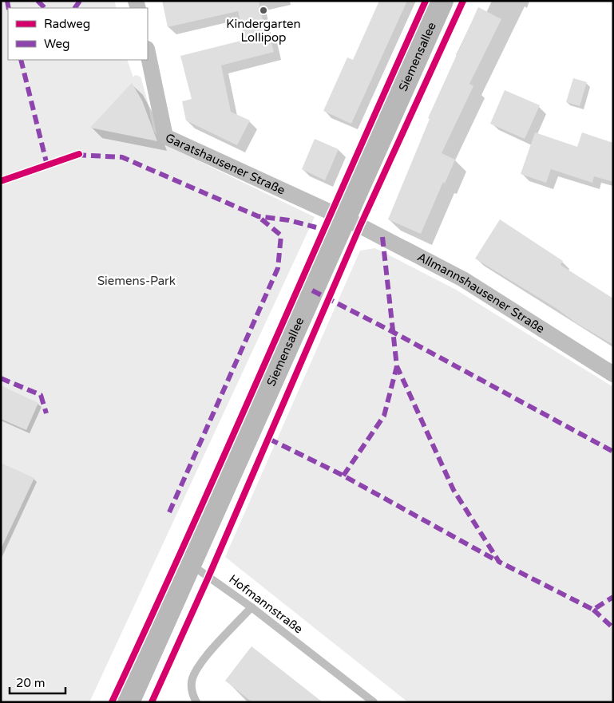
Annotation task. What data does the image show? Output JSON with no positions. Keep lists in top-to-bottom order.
{
  "streets": {
    "main road": ["Siemensallee"],
    "street": ["Garatshausener Straße", "Allmannshausener Straße"],
    "lane": ["Hofmannstraße"]
  },
  "crossings": [
    ["Siemensallee", "Garatshausener Straße"],
    ["Siemensallee", "Allmannshausener Straße"],
    ["Siemensallee", "Hofmannstraße"],
    ["Garatshausener Straße", "Allmannshausener Straße"]
  ],
  "parks": ["Siemens-Park"],
  "places": ["Kindergarten Lollipop"],
  "legend": ["Radweg", "Weg"],
  "scale_bar": "20 m"
}
